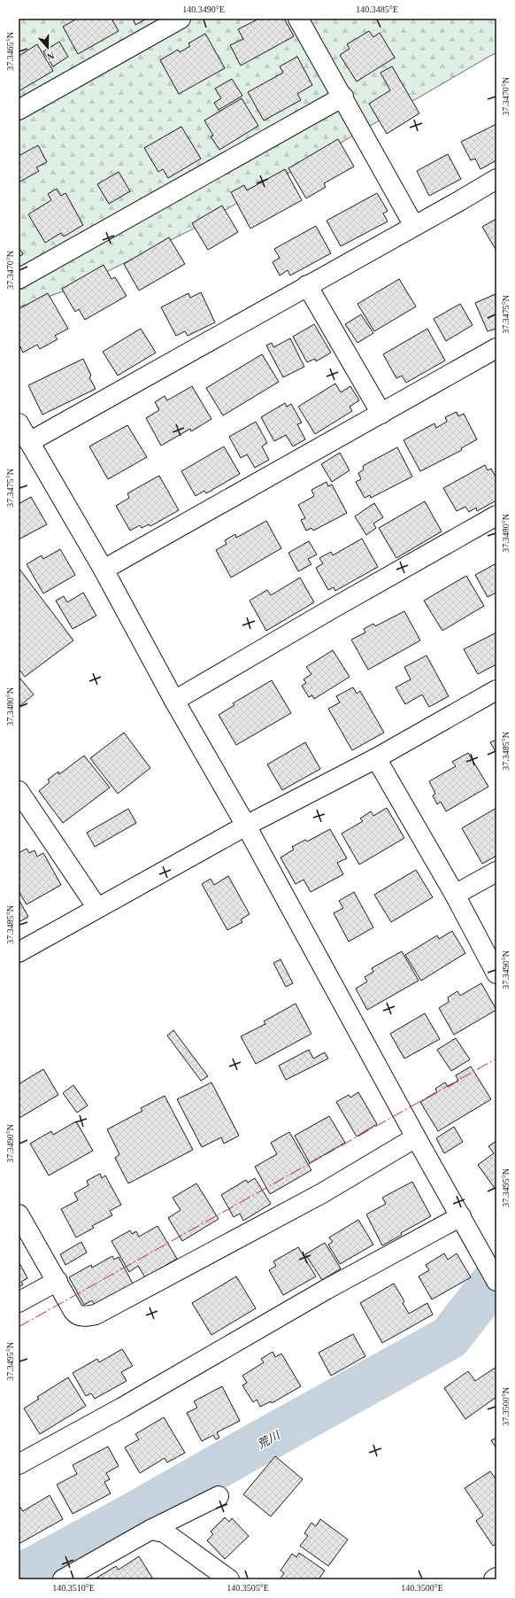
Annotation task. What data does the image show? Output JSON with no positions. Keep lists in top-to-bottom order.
{
  "water": ["荒川"],
  "north": "bottom",
  "coordinates": [
    "140.3490°E",
    "140.3485°E",
    "37.3465°N",
    "37.3470°N",
    "37.3475°N",
    "37.3480°N",
    "37.3485°N",
    "37.3490°N",
    "37.3495°N",
    "37.3500°N",
    "140.3510°E",
    "140.3505°E",
    "140.3500°E"
  ]
}
